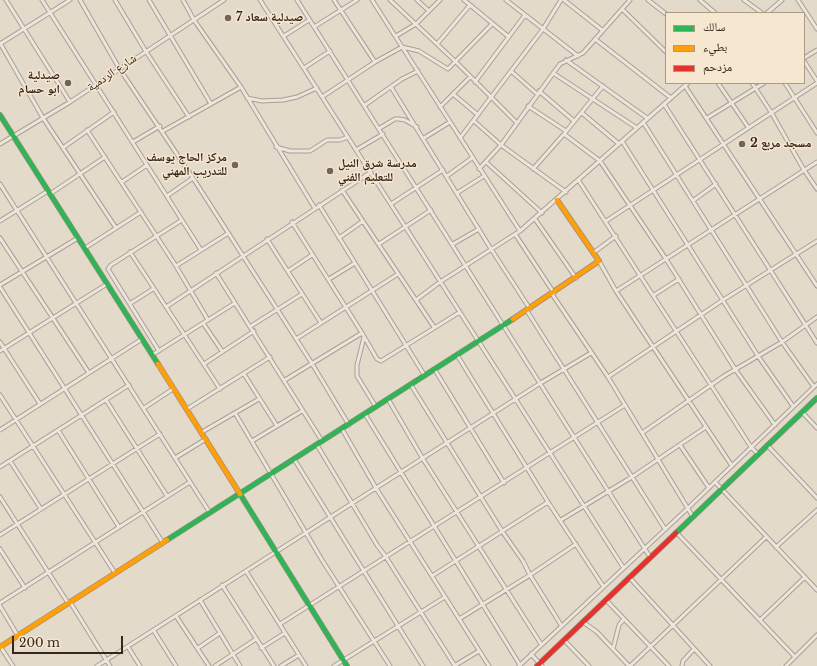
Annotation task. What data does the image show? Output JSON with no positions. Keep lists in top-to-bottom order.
{
  "streets": {
    "street": ["شارع الردمية"]
  },
  "places": [
    "صيدلية سعاد 7",
    "صيدلية ابو حسام",
    "مسجد مربع 2",
    "مركز الحاج يوسف للتدريب المهني",
    "مدرسة شرق النيل للتعليم الفني"
  ],
  "legend": ["سالك", "بطيء", "مزدحم"],
  "scale_bar": "200 m"
}
